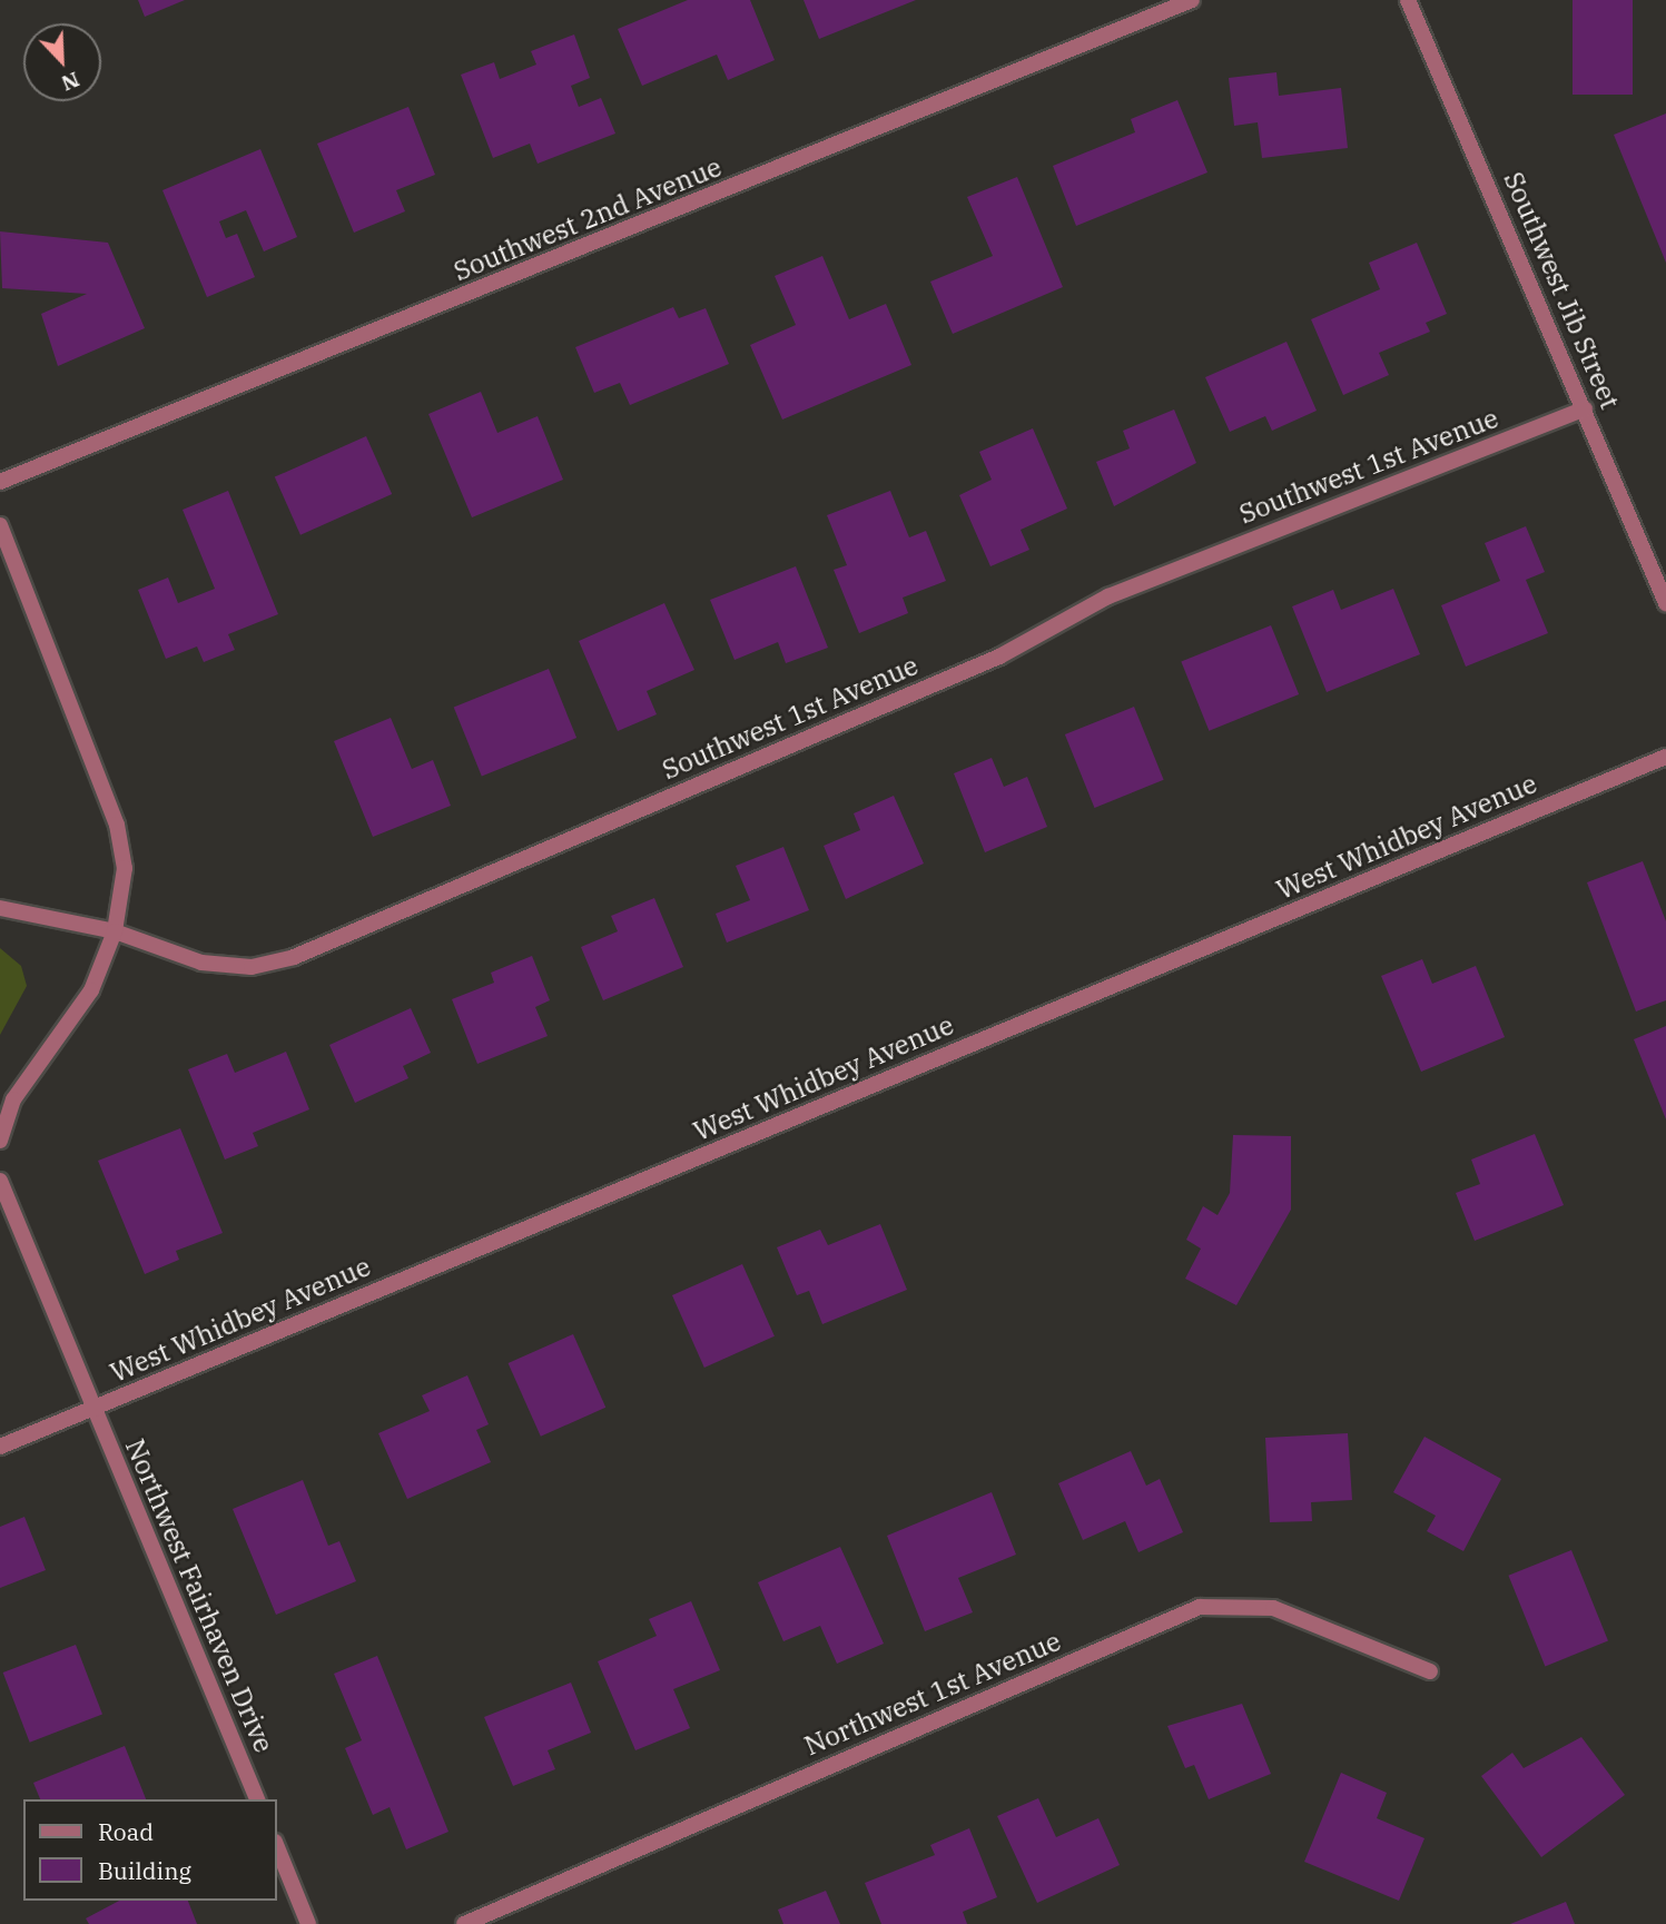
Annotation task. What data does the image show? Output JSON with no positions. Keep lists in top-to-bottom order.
{
  "streets": {
    "street": [
      "Southwest 2nd Avenue",
      "Southwest Jib Street",
      "Southwest 1st Avenue",
      "West Whidbey Avenue",
      "Northwest Fairhaven Drive",
      "Northwest 1st Avenue"
    ]
  },
  "crossings": [
    ["Southwest Jib Street", "Southwest 1st Avenue"],
    ["West Whidbey Avenue", "Northwest Fairhaven Drive"]
  ],
  "legend": ["Road", "Building"],
  "north": "bottom right"
}
